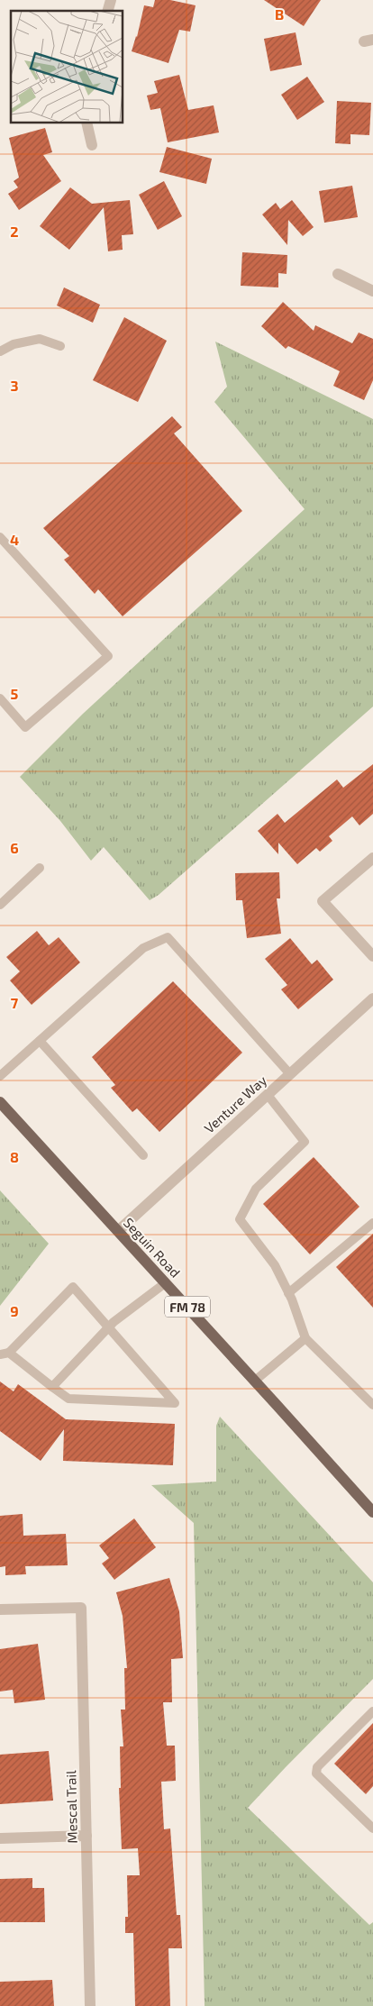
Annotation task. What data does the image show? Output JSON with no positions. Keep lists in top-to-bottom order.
{
  "streets": {
    "main road": ["Seguin Road", "FM 78"],
    "street": ["Venture Way", "Mescal Trail"]
  },
  "crossings": [
    ["Venture Way", "Seguin Road"]
  ],
  "grid": {
    "columns": ["B"],
    "rows": [
      "2",
      "3",
      "4",
      "5",
      "6",
      "7",
      "8",
      "9"
    ]
  }
}
